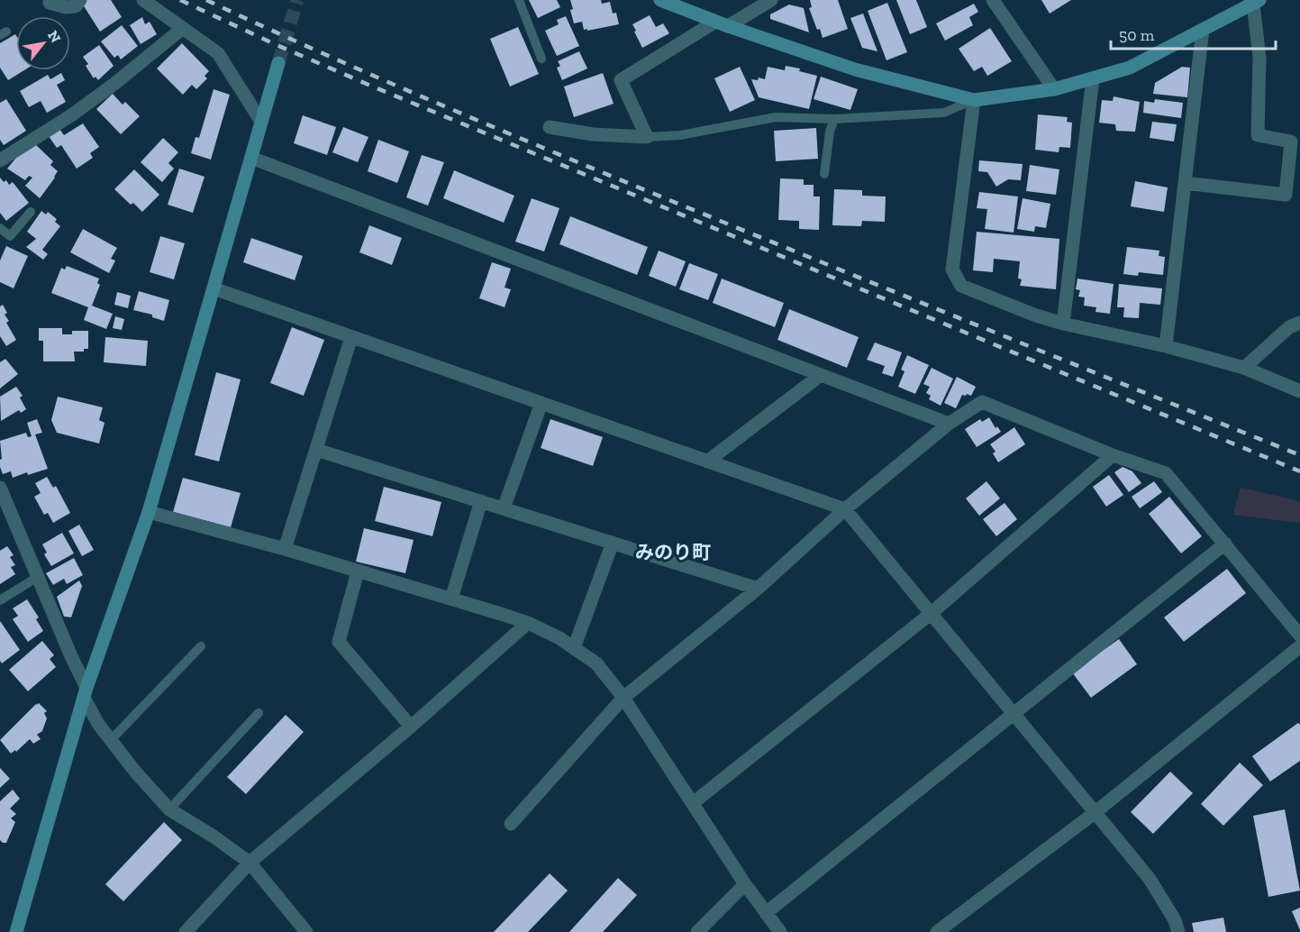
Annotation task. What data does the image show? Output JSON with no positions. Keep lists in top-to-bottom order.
{
  "districts": ["みのり町"],
  "scale_bar": "50 m",
  "north": "top right"
}
